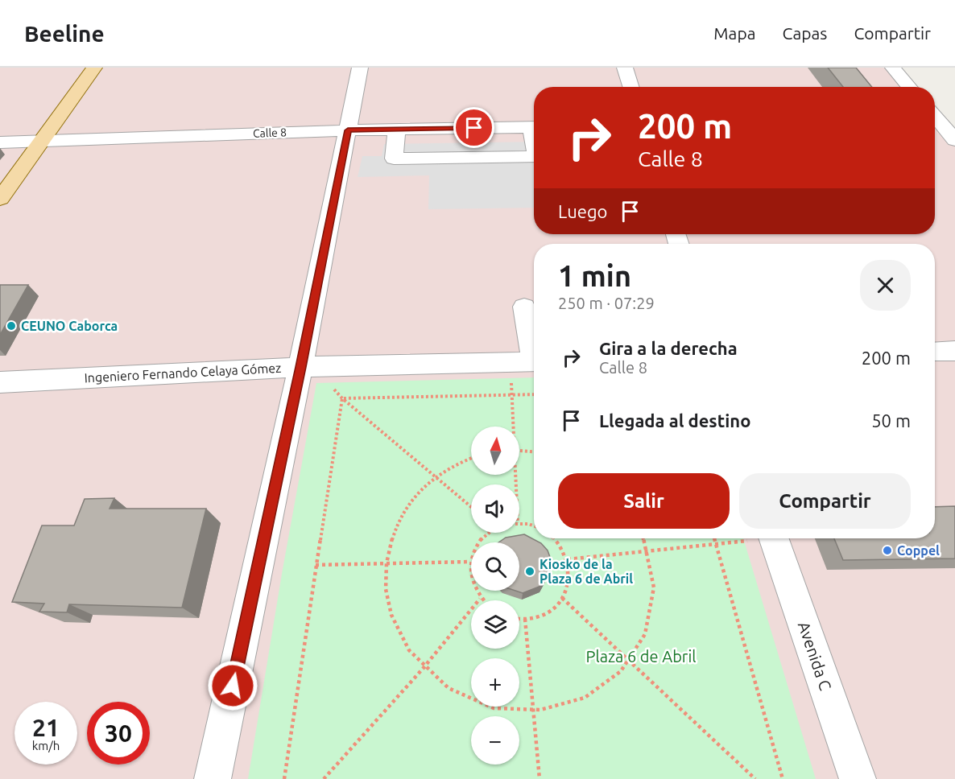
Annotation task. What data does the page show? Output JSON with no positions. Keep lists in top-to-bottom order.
{
  "streets": {
    "street": ["Calle 8", "Ingeniero Fernando Celaya Gómez", "Avenida C"]
  },
  "parks": ["Plaza 6 de Abril"],
  "places": ["CEUNO Caborca", "Coppel", "Kiosko de la Plaza 6 de Abril"],
  "north": "top",
  "page": {
    "header": "Beeline",
    "nav": ["Mapa", "Capas", "Compartir"],
    "turn": ["200 m", "Calle 8"],
    "then": "Luego",
    "heading": ["1 min", "250 m · 07:29"],
    "list": [
      {
        "name": "Gira a la derecha",
        "note": "Calle 8",
        "value": "200 m"
      },
      {
        "name": "Llegada al destino",
        "value": "50 m"
      }
    ],
    "map_buttons": ["+", "−"],
    "buttons": ["Salir", "Compartir"],
    "speed": "21 km/h",
    "limit": "30"
  }
}
